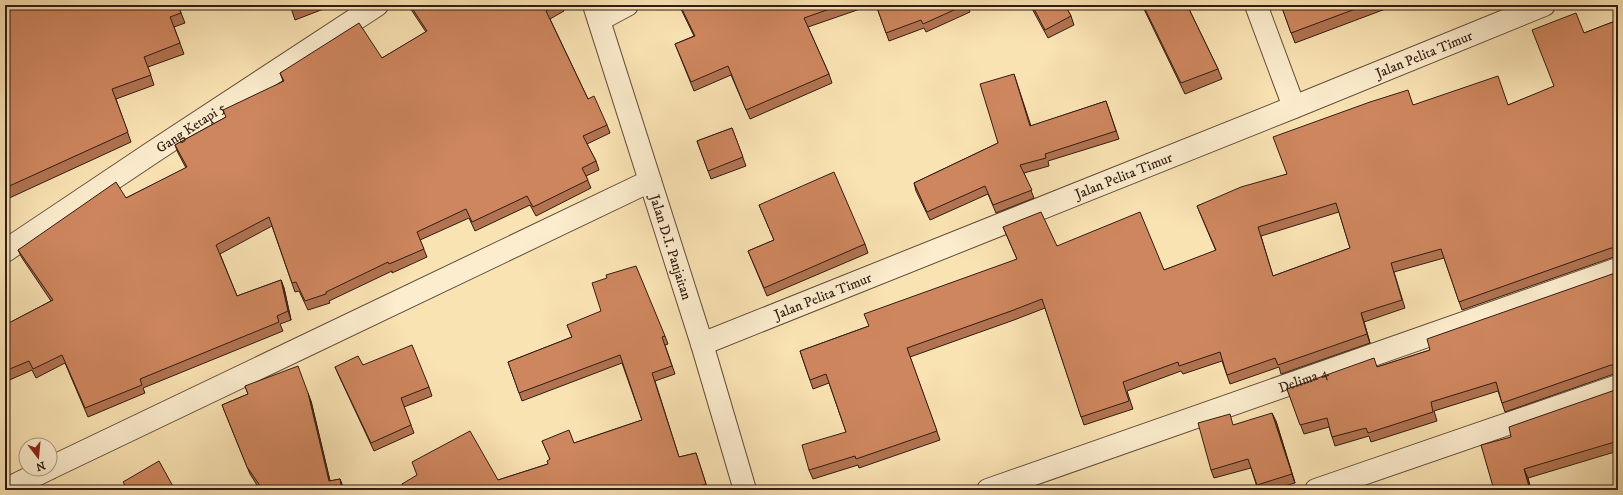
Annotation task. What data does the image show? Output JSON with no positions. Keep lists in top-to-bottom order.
{
  "streets": {
    "street": [
      "Jalan Pelita Timur",
      "Gang Ketapi 5",
      "Jalan D.I. Panjaitan",
      "Delima 4"
    ]
  },
  "crossings": [
    ["Jalan Pelita Timur", "Jalan D.I. Panjaitan"]
  ],
  "north": "bottom"
}
